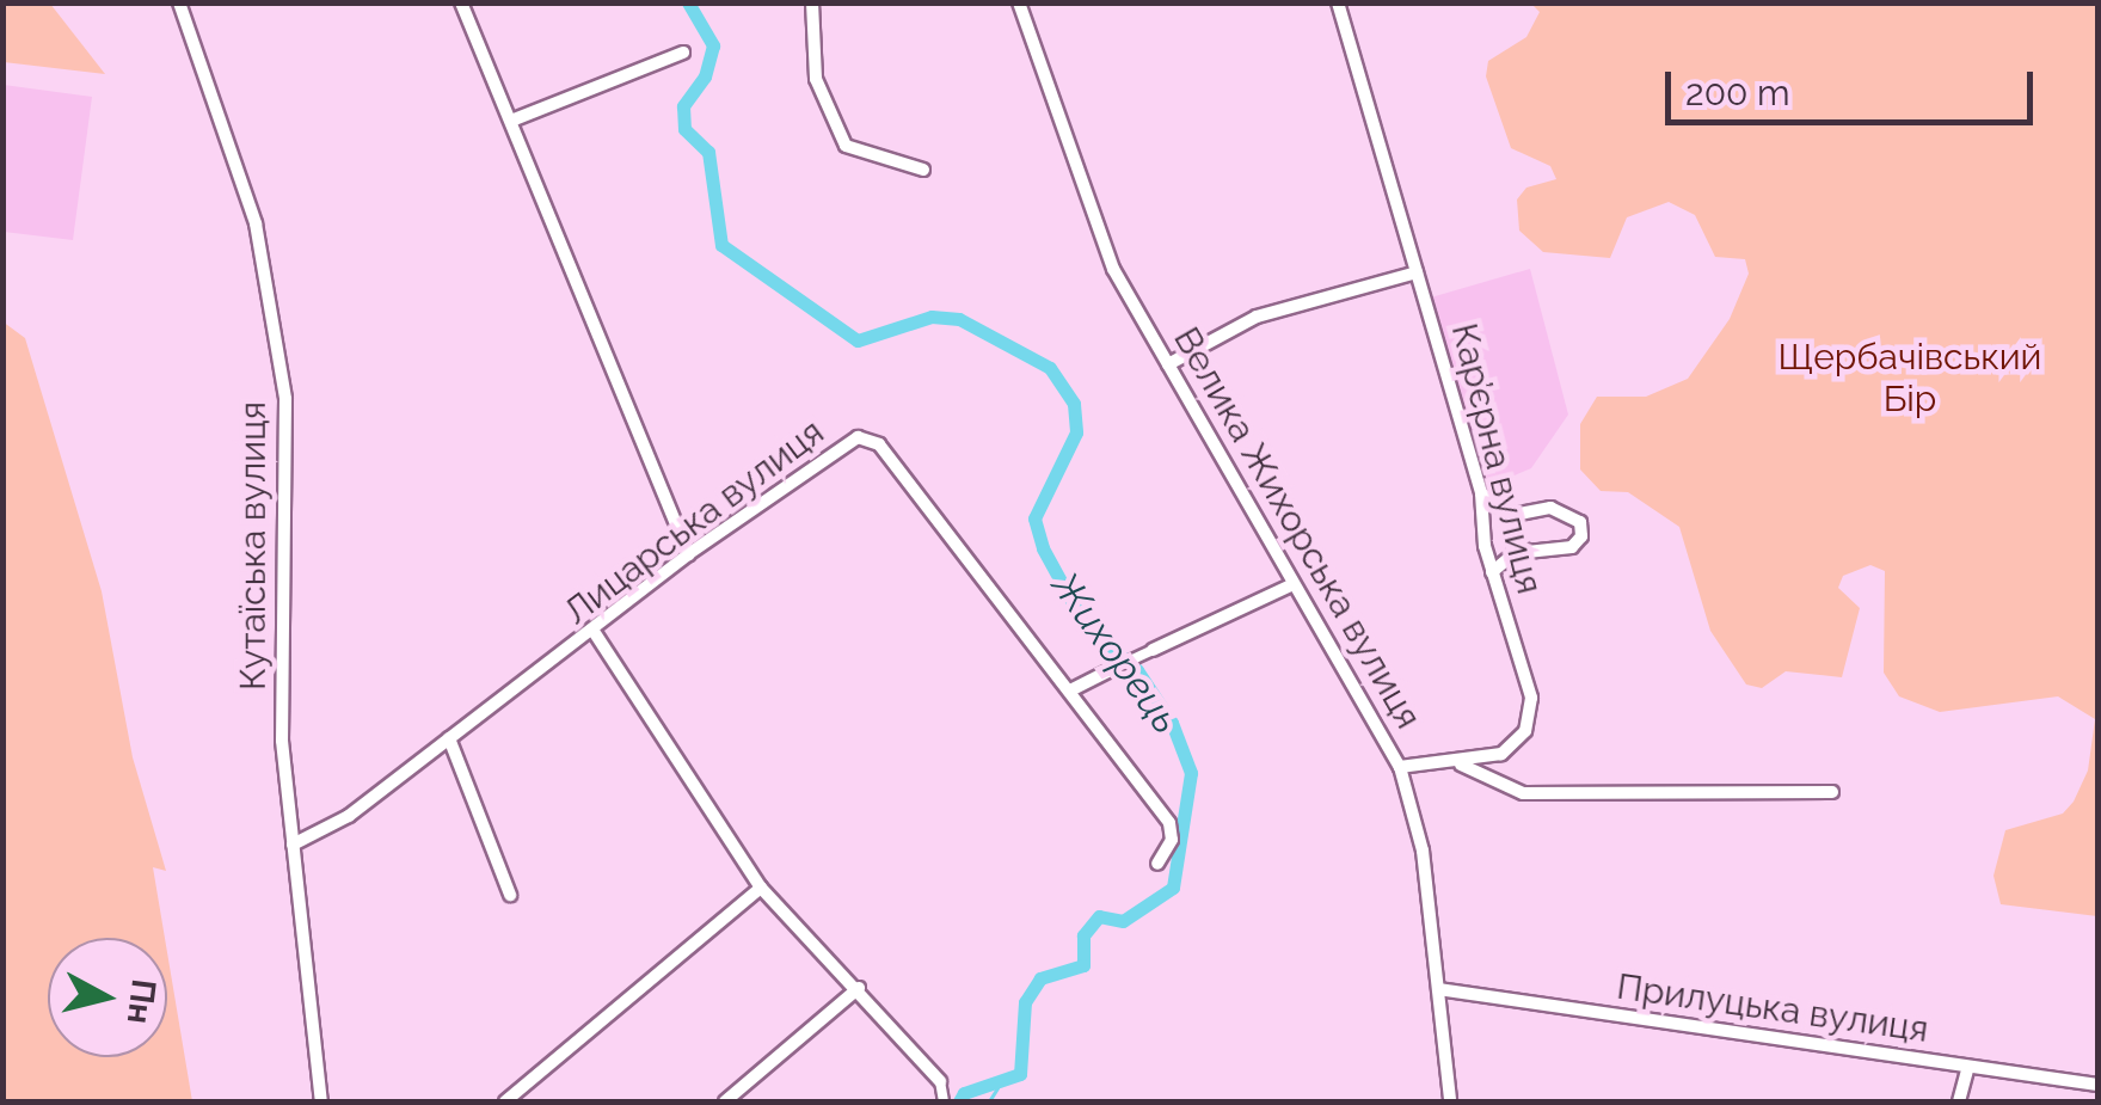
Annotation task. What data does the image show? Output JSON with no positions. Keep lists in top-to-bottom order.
{
  "streets": {
    "street": [
      "Кар’єрна вулиця",
      "Лицарська вулиця",
      "Велика Жихорська вулиця",
      "Кутаїська вулиця",
      "Прилуцька вулиця"
    ]
  },
  "crossings": [
    ["Кар’єрна вулиця", "Велика Жихорська вулиця"],
    ["Лицарська вулиця", "Кутаїська вулиця"],
    ["Велика Жихорська вулиця", "Прилуцька вулиця"]
  ],
  "water": ["Жихорець"],
  "parks": ["Щербачівський Бір"],
  "scale_bar": "200 m",
  "north": "right"
}
